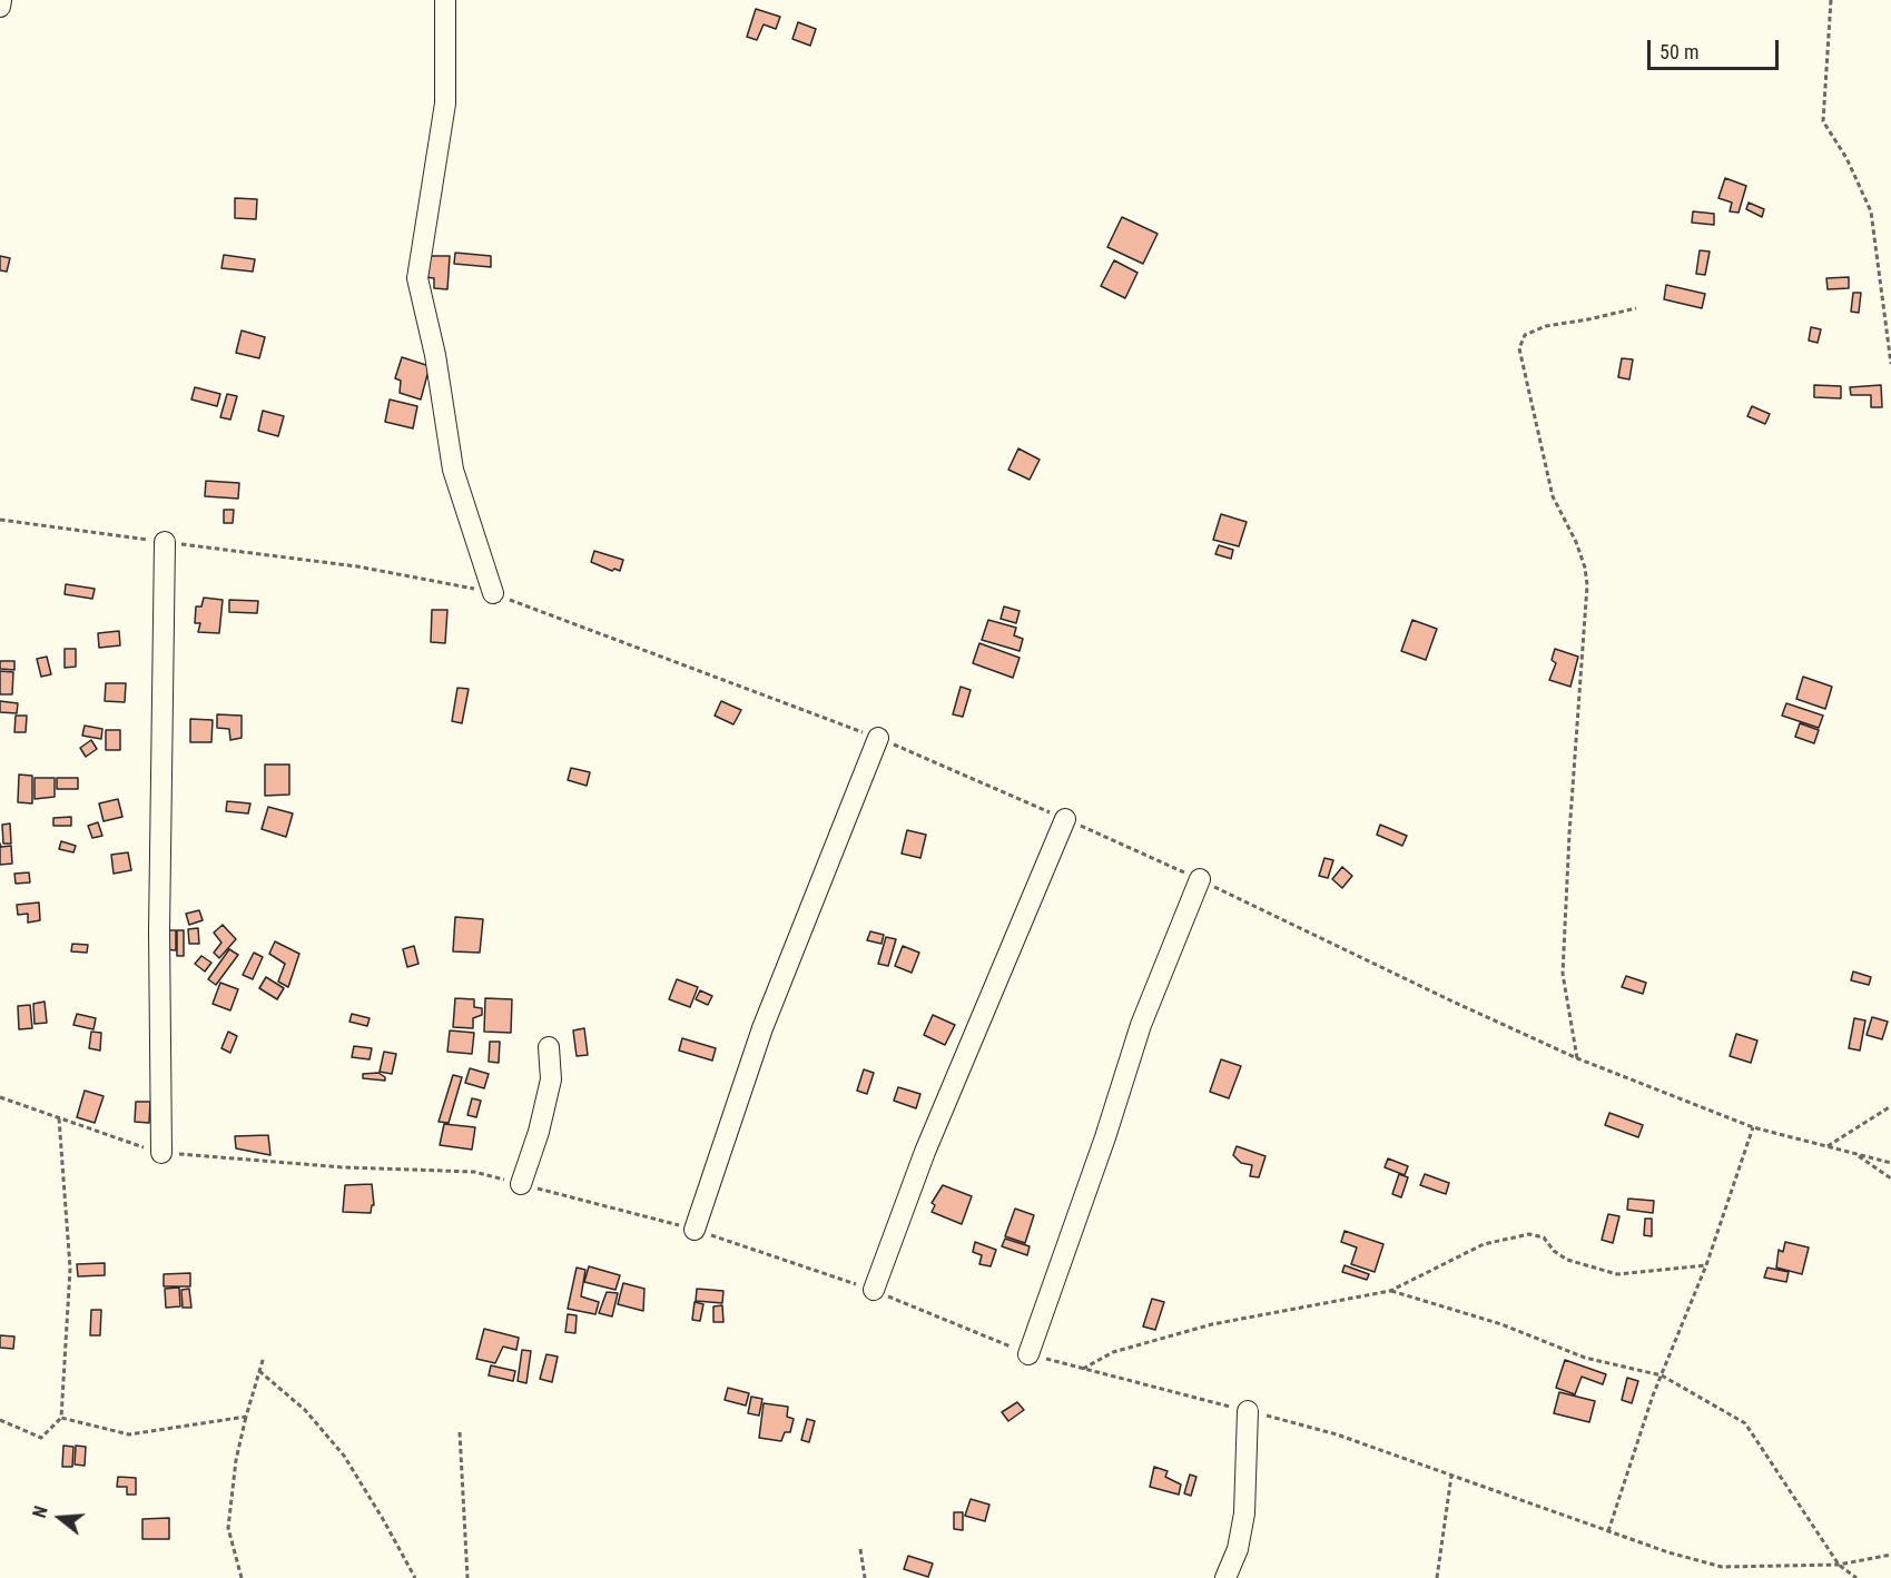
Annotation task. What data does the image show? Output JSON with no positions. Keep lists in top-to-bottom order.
{
  "scale_bar": "50 m",
  "north": "left"
}
